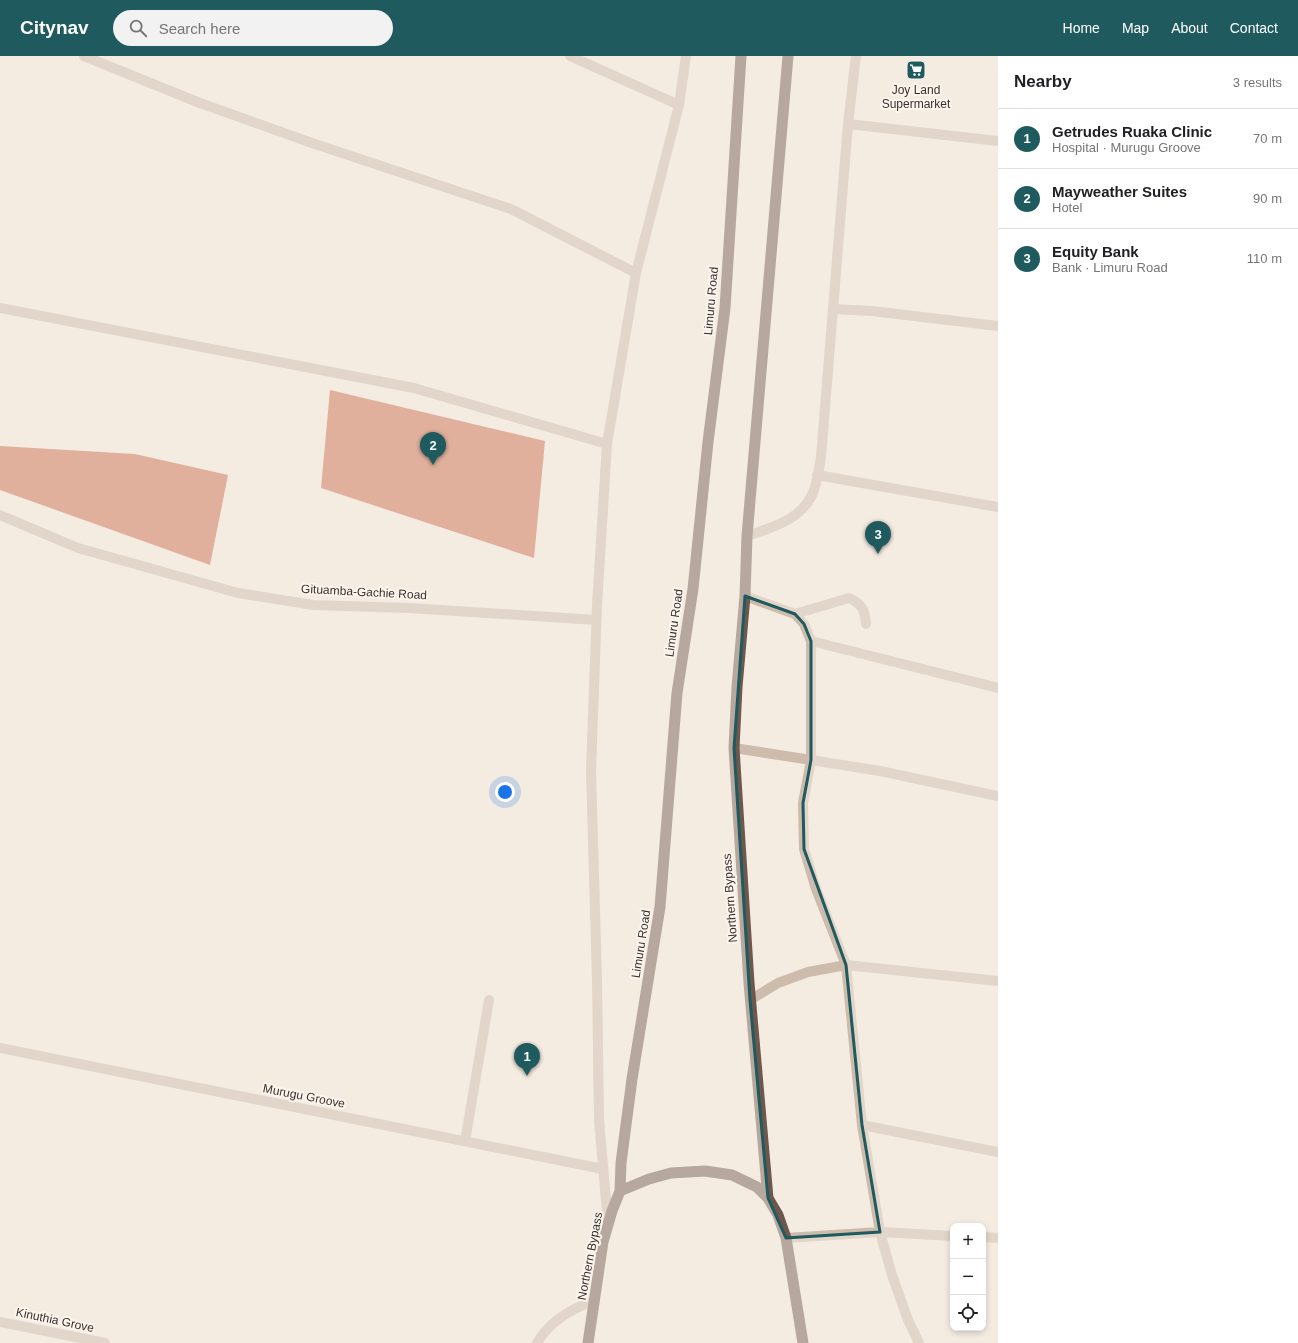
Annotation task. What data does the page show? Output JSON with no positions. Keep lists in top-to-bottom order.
{
  "streets": {
    "highway": ["Limuru Road", "Northern Bypass"],
    "street": ["Gituamba-Gachie Road", "Murugu Groove", "Kinuthia Grove"]
  },
  "crossings": [
    ["Limuru Road", "Northern Bypass"]
  ],
  "places": {
    "supermarket": ["Joy Land Supermarket"]
  },
  "page": {
    "header": "Citynav",
    "search": "Search here",
    "nav": [
      "Home",
      "Map",
      "About",
      "Contact"
    ],
    "heading": ["Nearby", "3 results"],
    "list": [
      {
        "mark": "1",
        "name": "Getrudes Ruaka Clinic",
        "note": "Hospital · Murugu Groove",
        "value": "70 m"
      },
      {
        "mark": "2",
        "name": "Mayweather Suites",
        "note": "Hotel",
        "value": "90 m"
      },
      {
        "mark": "3",
        "name": "Equity Bank",
        "note": "Bank · Limuru Road",
        "value": "110 m"
      }
    ],
    "pins": ["2", "3", "1"],
    "map_buttons": ["+", "−"]
  }
}
